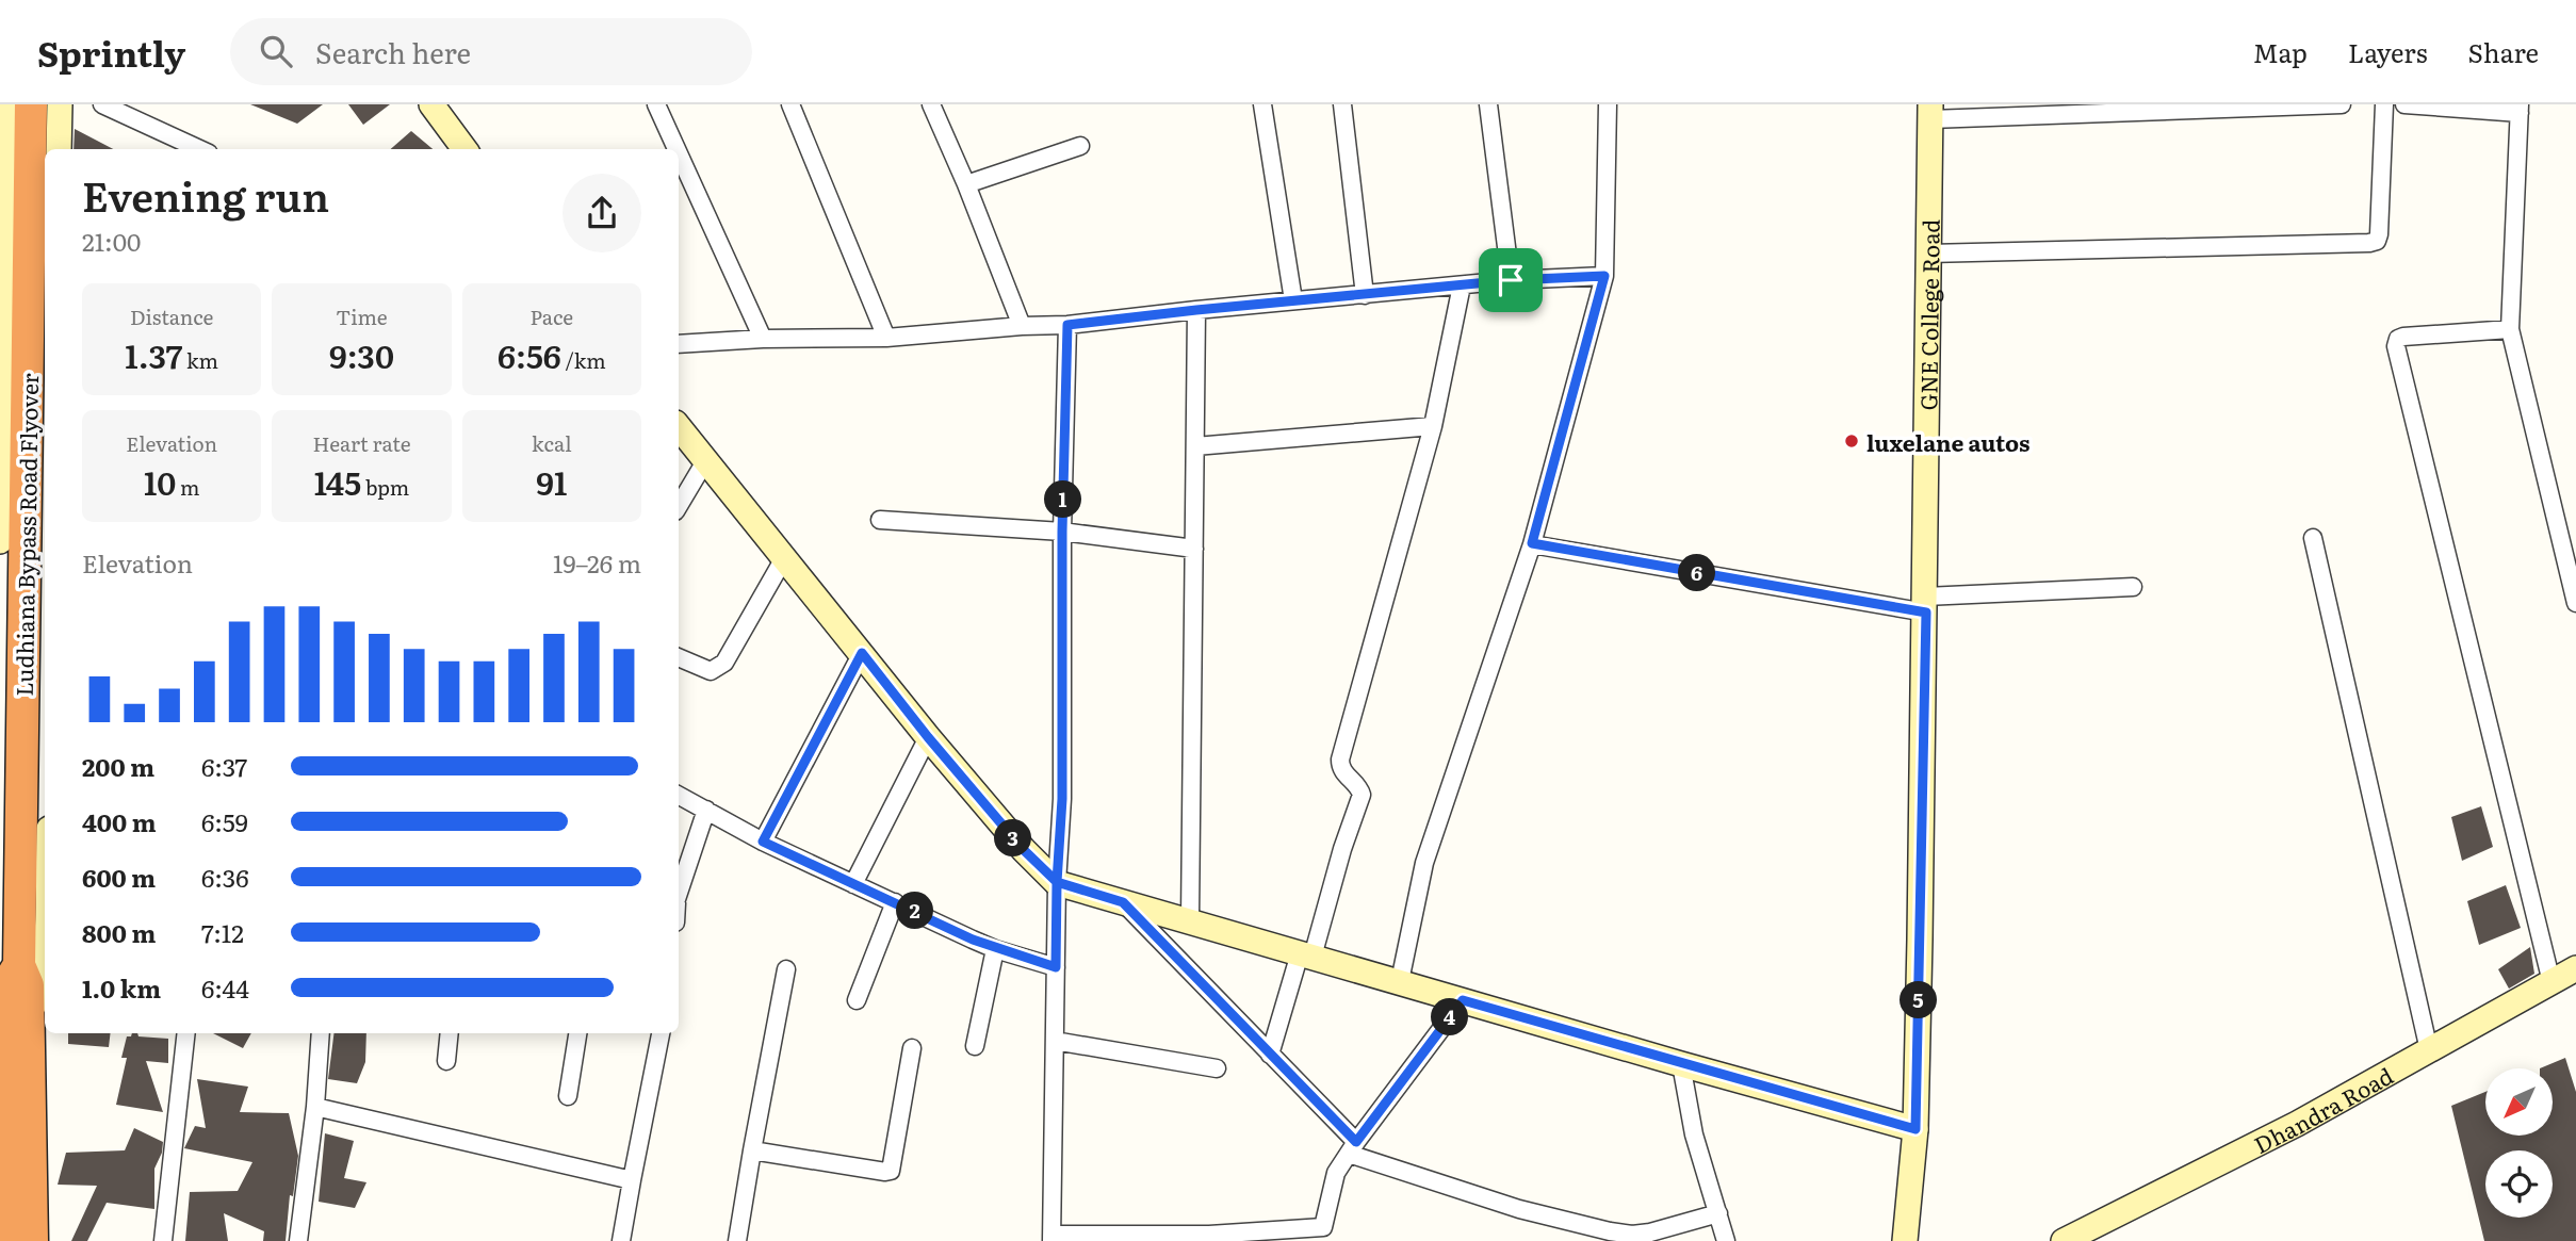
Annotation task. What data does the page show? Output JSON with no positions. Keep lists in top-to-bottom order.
{
  "streets": {
    "highway": ["Ludhiana Bypass Road Flyover"],
    "street": ["GNE College Road", "Dhandra Road"]
  },
  "places": ["luxelane autos"],
  "north": "bottom left",
  "page": {
    "header": "Sprintly",
    "search": "Search here",
    "nav": ["Map", "Layers", "Share"],
    "heading": ["Evening run", "21:00"],
    "stats": [
      ["Distance", "1.37 km"],
      ["Time", "9:30"],
      ["Pace", "6:56 /km"],
      ["Elevation", "10 m"],
      ["Heart rate", "145 bpm"],
      ["kcal", "91"]
    ],
    "pins": [
      "1",
      "6",
      "3",
      "2",
      "5",
      "4"
    ],
    "chart": ["Elevation", "19–26 m"],
    "list": [
      {
        "name": "200 m",
        "note": "6:37"
      },
      {
        "name": "400 m",
        "note": "6:59"
      },
      {
        "name": "600 m",
        "note": "6:36"
      },
      {
        "name": "800 m",
        "note": "7:12"
      },
      {
        "name": "1.0 km",
        "note": "6:44"
      }
    ]
  }
}
